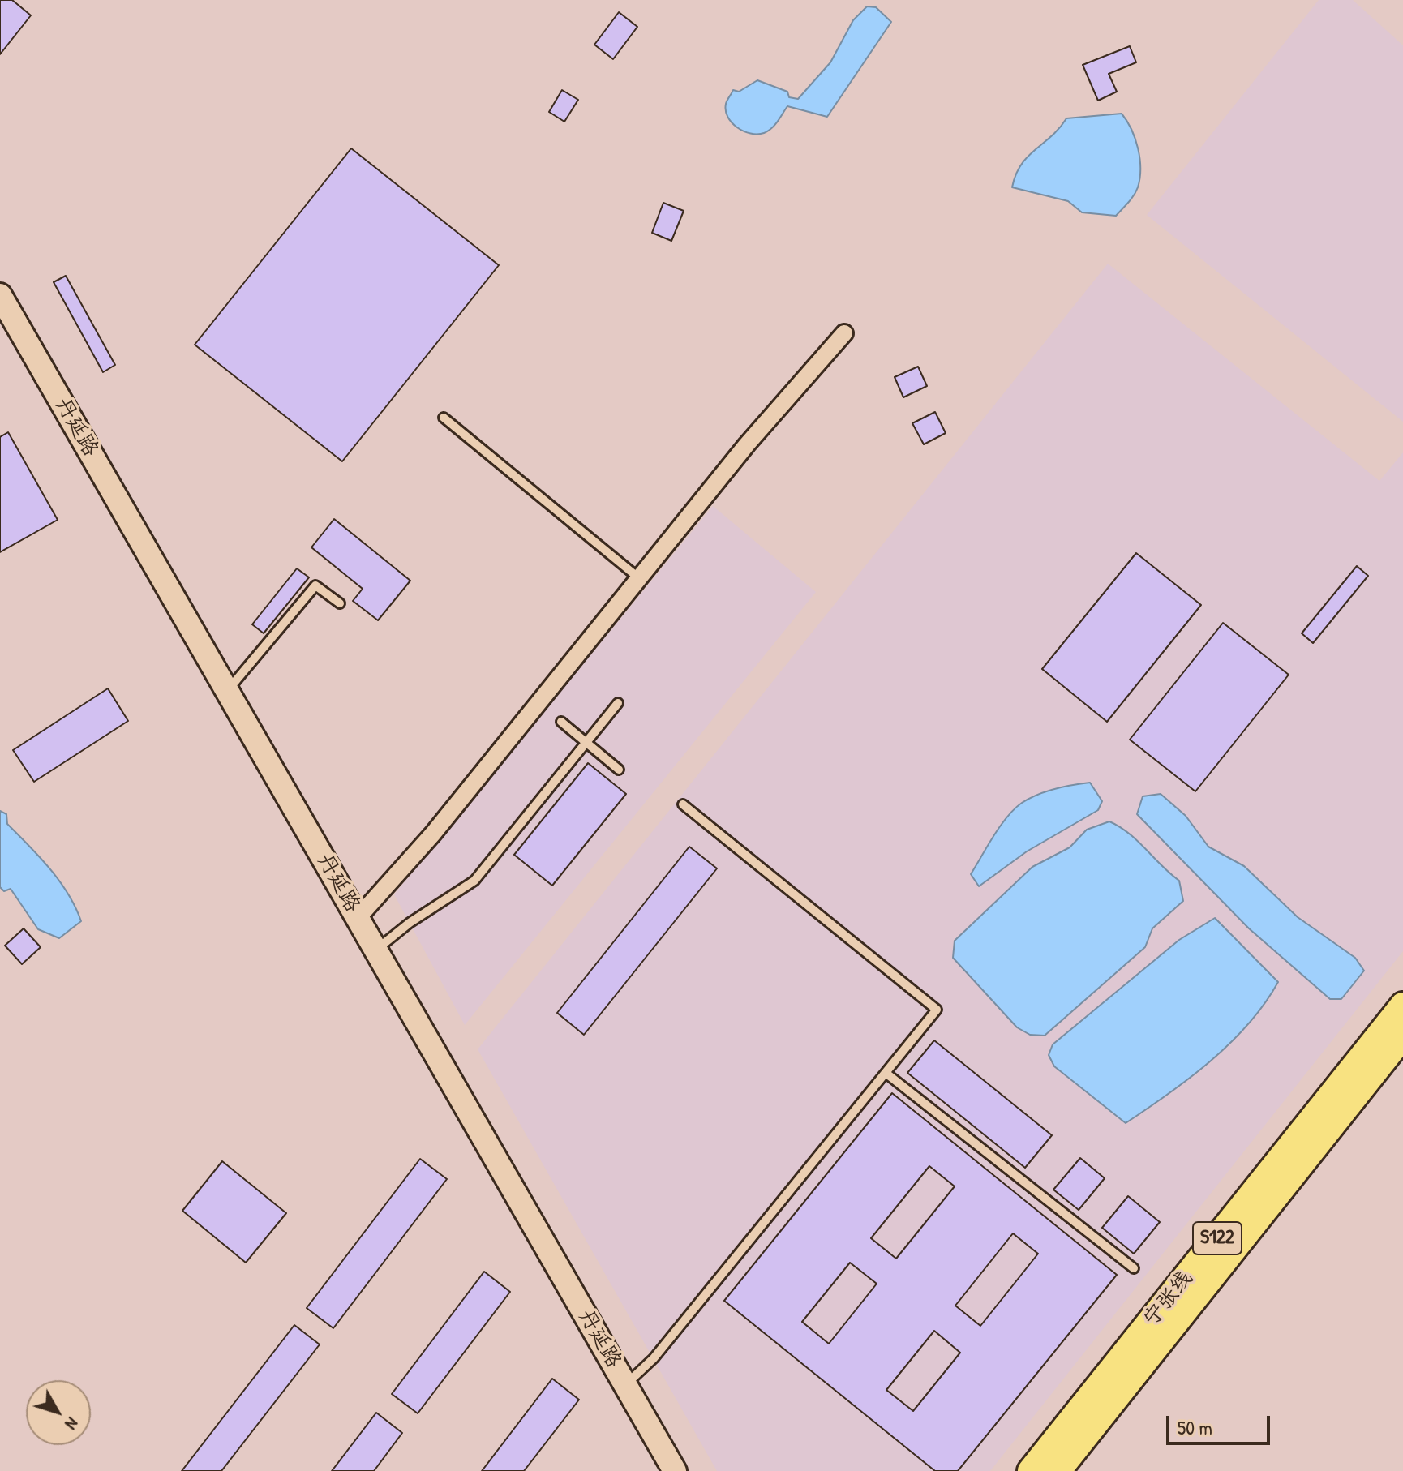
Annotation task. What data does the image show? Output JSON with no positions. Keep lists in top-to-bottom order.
{
  "streets": {
    "main road": ["丹延路", "S122", "宁张线"]
  },
  "scale_bar": "50 m",
  "north": "bottom right"
}
